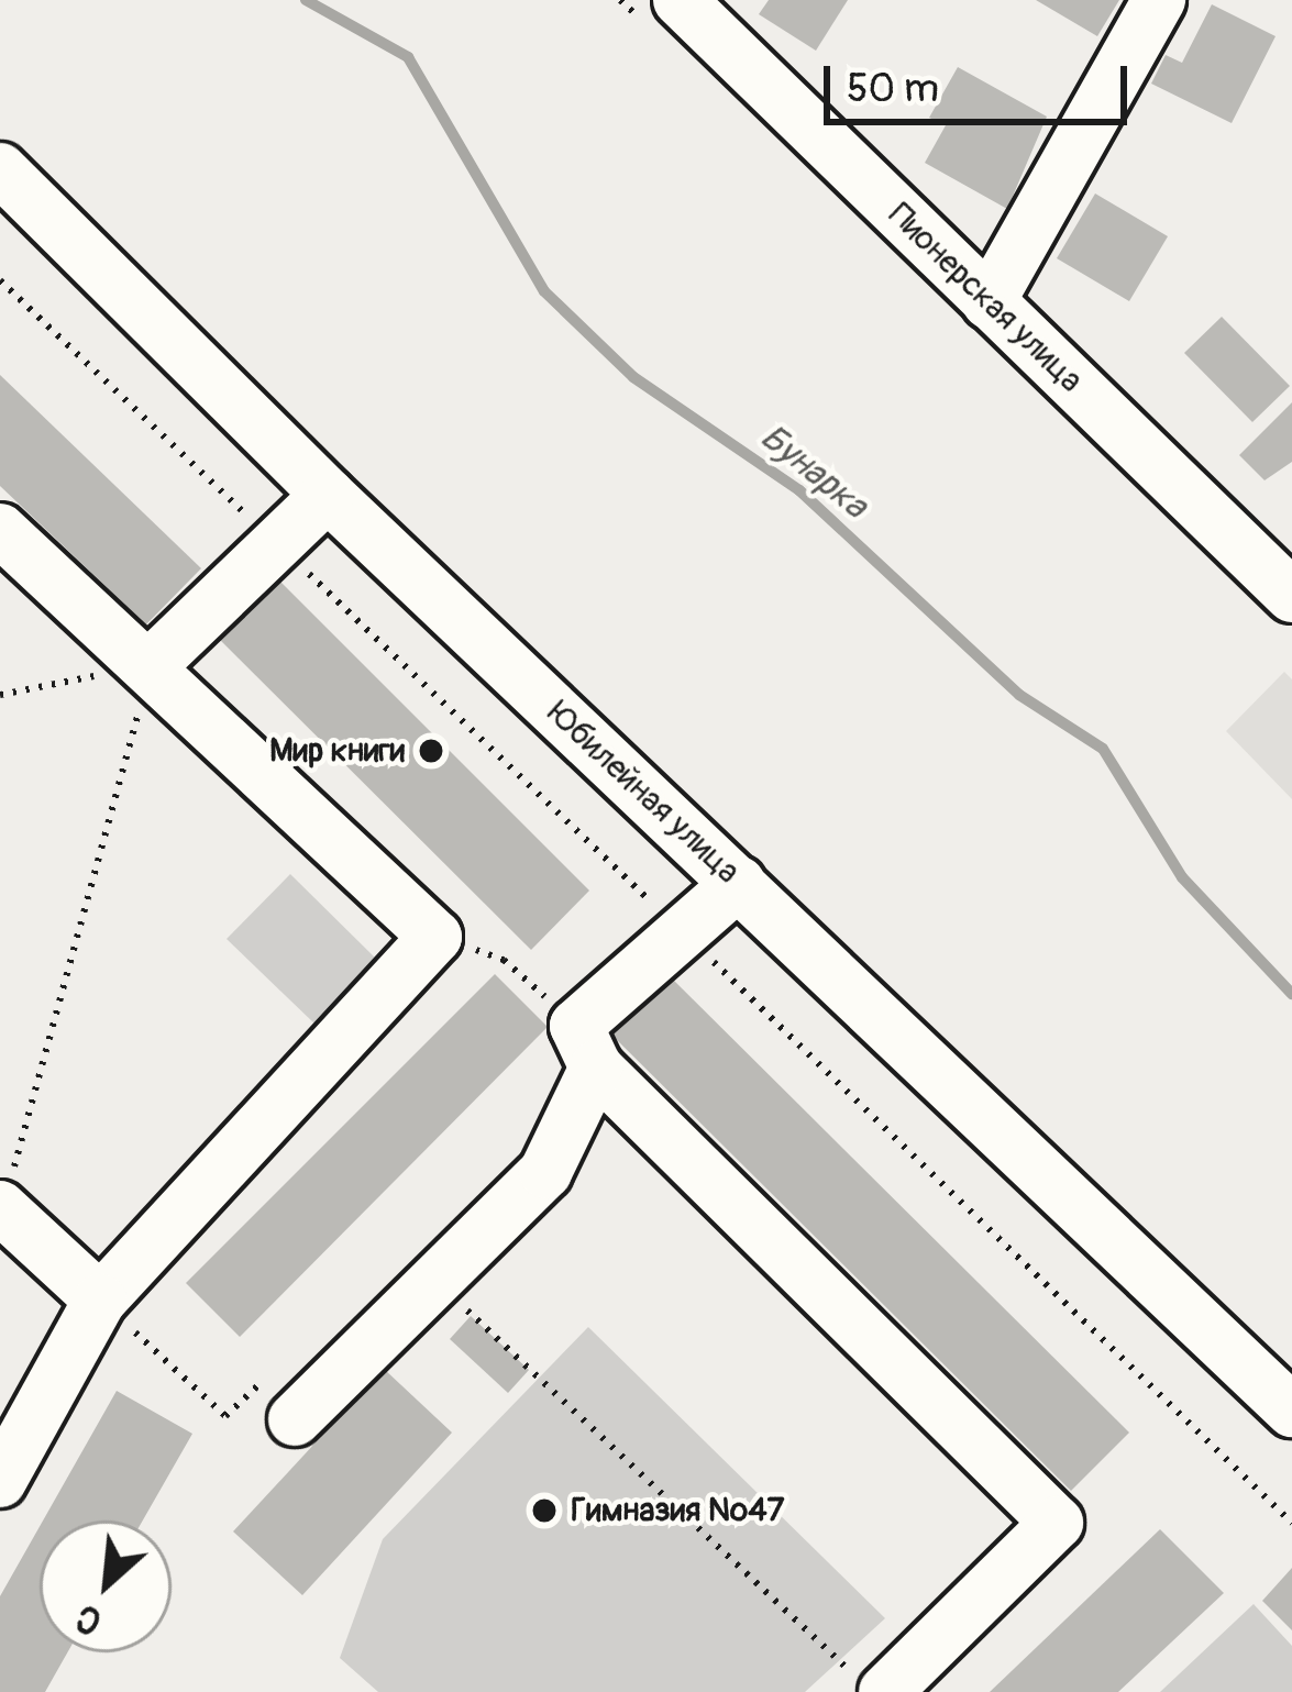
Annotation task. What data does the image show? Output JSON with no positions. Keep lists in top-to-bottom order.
{
  "streets": {
    "street": ["Пионерская улица", "Юбилейная улица"]
  },
  "water": ["Бунарка"],
  "places": ["Мир книги", "Гимназия №47"],
  "scale_bar": "50 m",
  "north": "bottom left"
}
